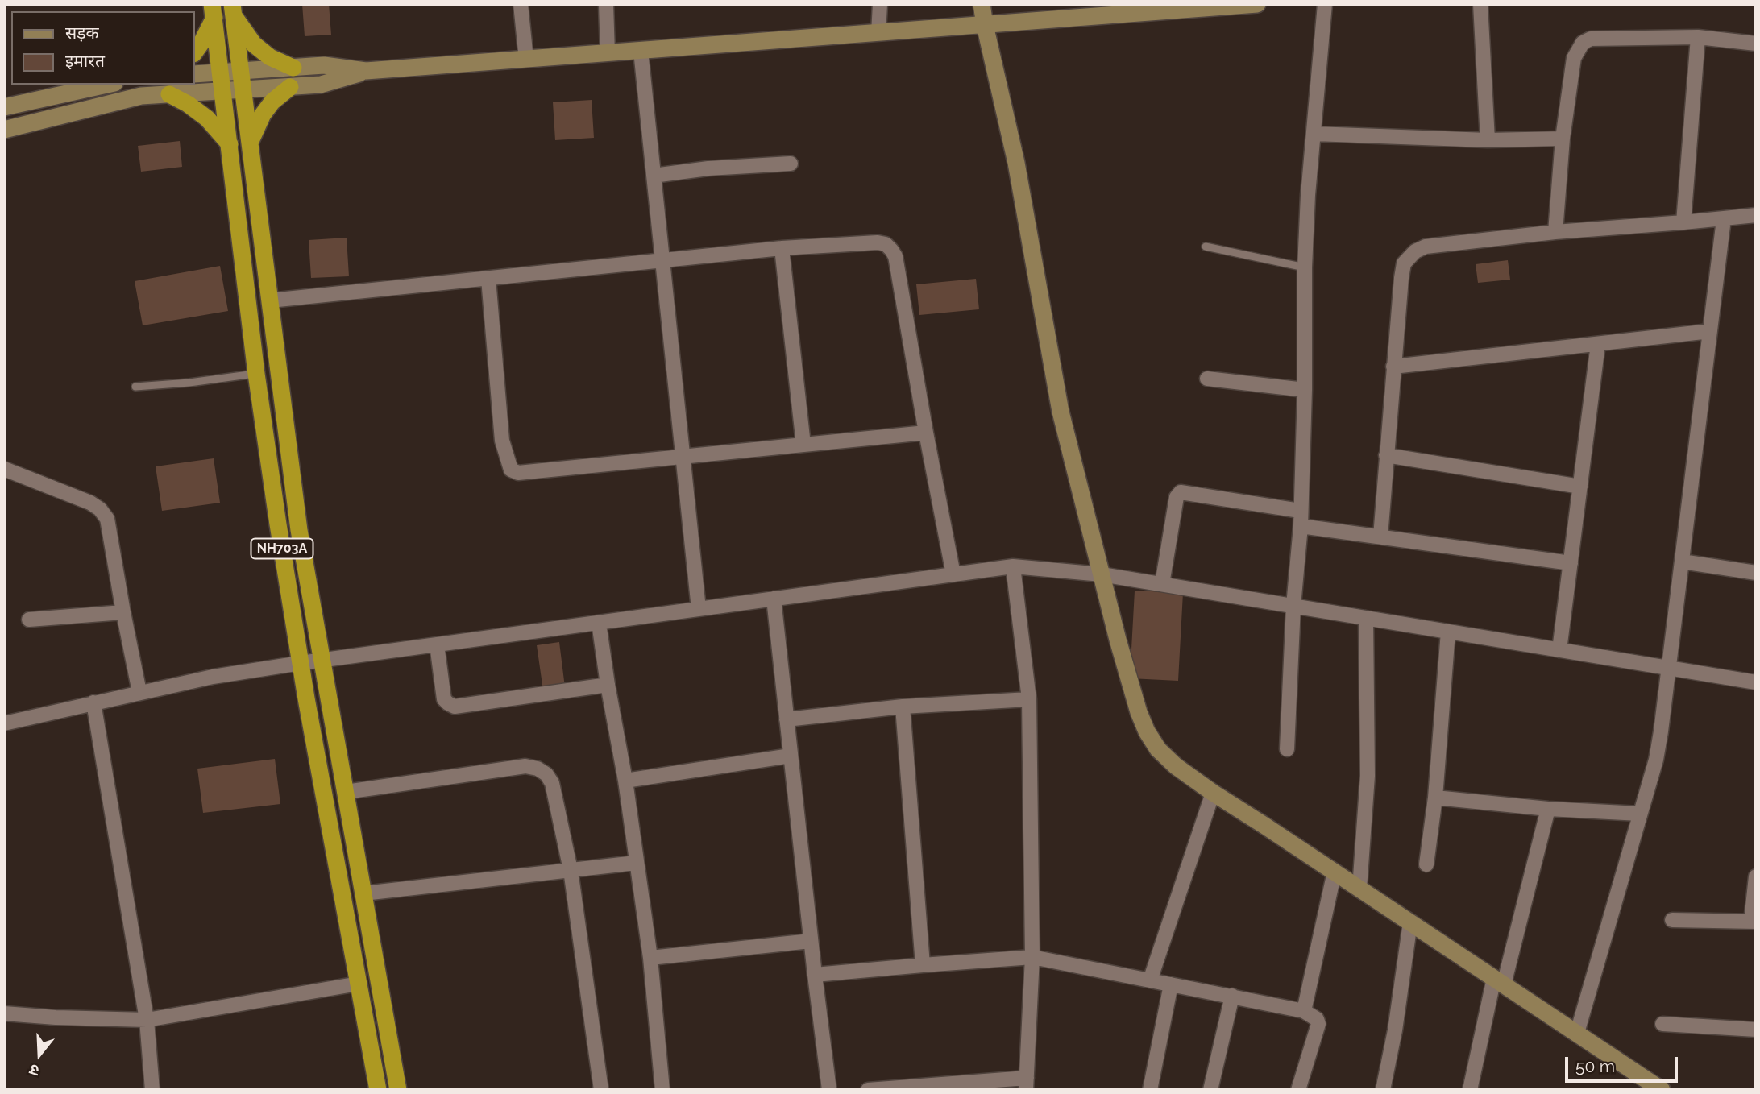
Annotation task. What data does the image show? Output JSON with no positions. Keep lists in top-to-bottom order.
{
  "streets": {
    "highway": ["NH703A"]
  },
  "legend": ["सड़क", "इमारत"],
  "scale_bar": "50 m",
  "north": "bottom"
}
